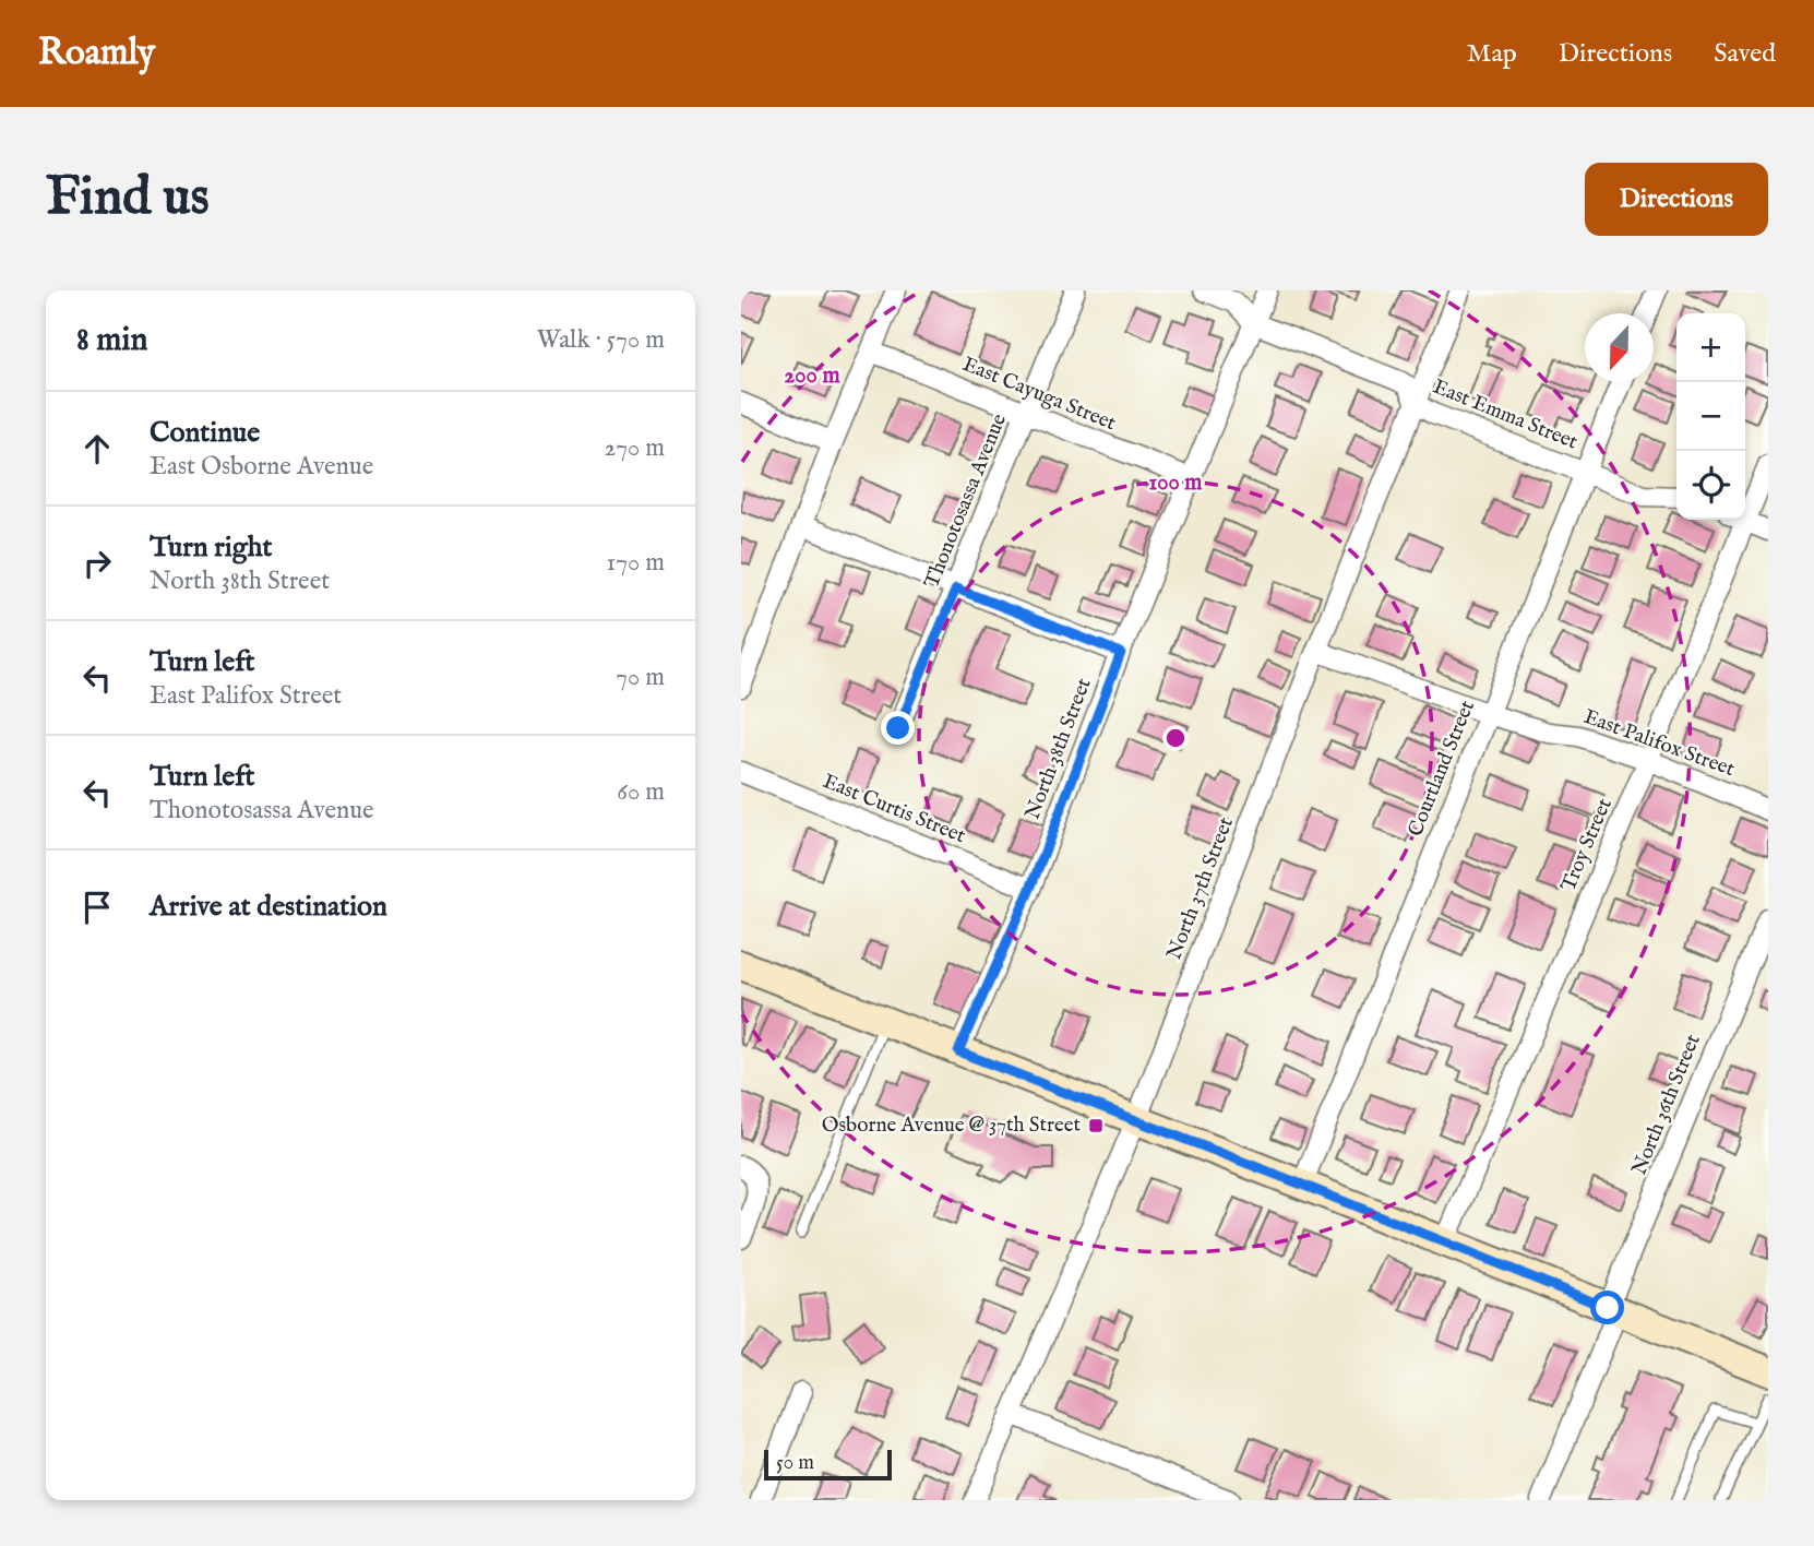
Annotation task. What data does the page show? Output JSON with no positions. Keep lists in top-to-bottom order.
{
  "streets": {
    "street": [
      "East Cayuga Street",
      "East Emma Street",
      "Thonotosassa Avenue",
      "East Palifox Street",
      "North 38th Street",
      "Courtland Street",
      "East Curtis Street",
      "Troy Street",
      "North 37th Street",
      "North 36th Street"
    ]
  },
  "crossings": [
    ["East Cayuga Street", "Thonotosassa Avenue"],
    ["East Cayuga Street", "North 38th Street"],
    ["East Emma Street", "North 38th Street"],
    ["East Emma Street", "Courtland Street"],
    ["East Emma Street", "North 37th Street"],
    ["East Palifox Street", "Courtland Street"],
    ["East Palifox Street", "Troy Street"],
    ["East Palifox Street", "North 37th Street"],
    ["North 38th Street", "East Curtis Street"]
  ],
  "places": {
    "transit": ["Osborne Avenue @ 37th Street"]
  },
  "scale_bar": "50 m",
  "north": "bottom",
  "page": {
    "header": "Roamly",
    "nav": ["Map", "Directions", "Saved"],
    "buttons": "Directions",
    "title": "Find us",
    "heading": ["8 min", "Walk · 570 m"],
    "map_buttons": ["+", "−"],
    "list": [
      ["Continue", "East Osborne Avenue", "270 m"],
      ["Turn right", "North 38th Street", "170 m"],
      ["Turn left", "East Palifox Street", "70 m"],
      ["Turn left", "Thonotosassa Avenue", "60 m"],
      "Arrive at destination"
    ],
    "scale": "50 m"
  },
  "rings": ["200 m", "100 m"]
}
